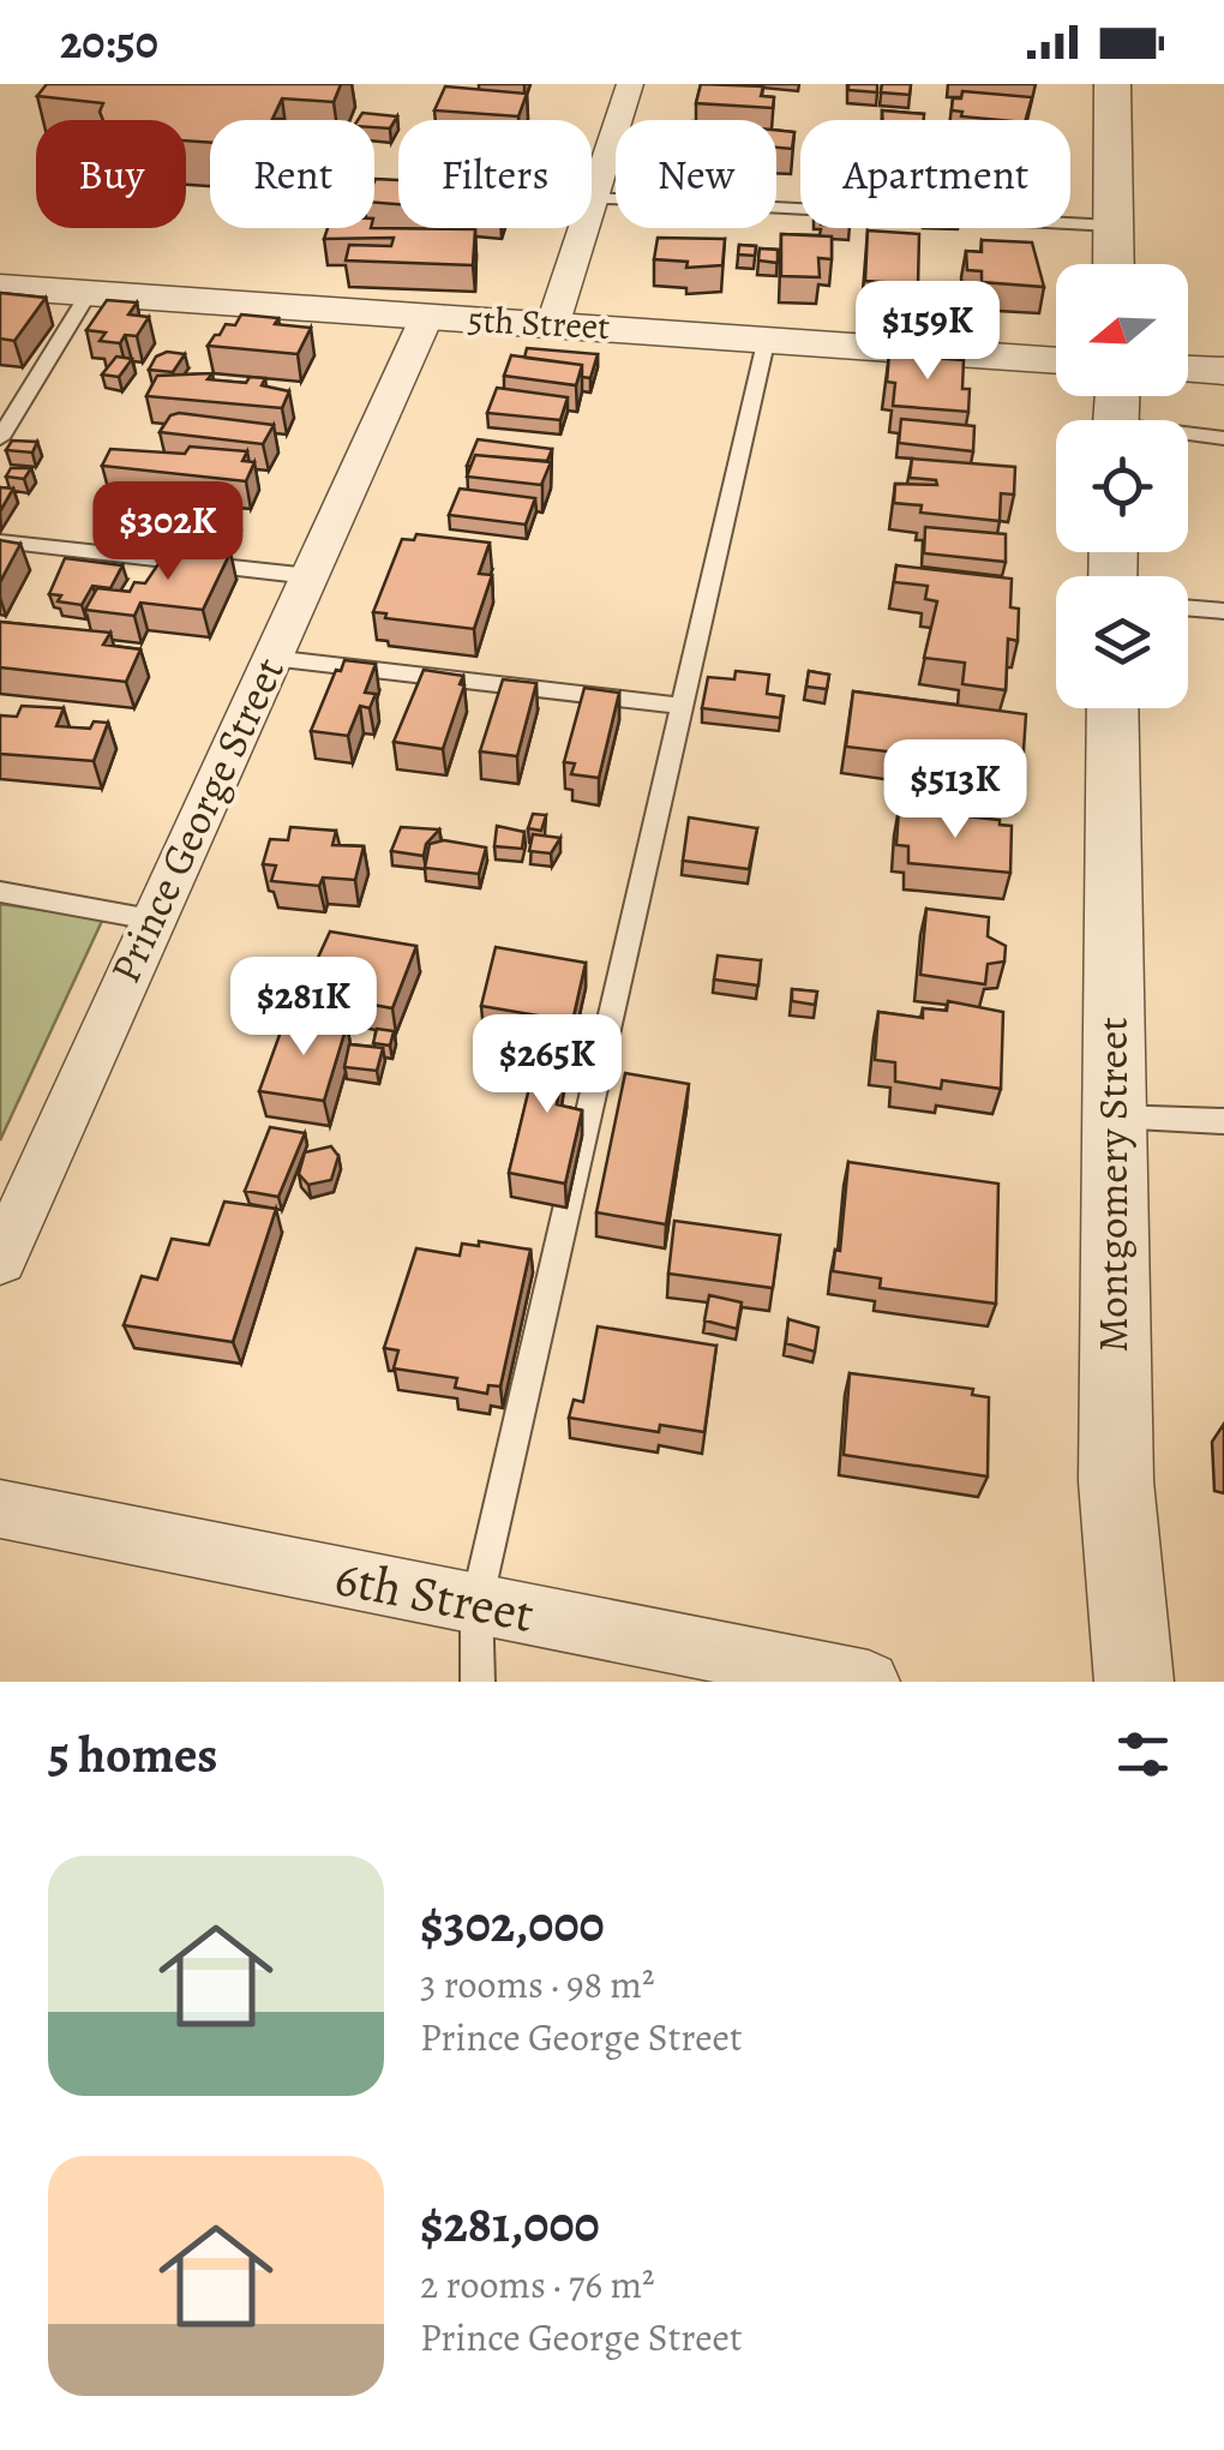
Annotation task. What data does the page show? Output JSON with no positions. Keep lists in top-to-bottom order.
{
  "streets": {
    "street": [
      "5th Street",
      "Prince George Street",
      "Montgomery Street",
      "6th Street"
    ]
  },
  "crossings": [
    ["5th Street", "Prince George Street"]
  ],
  "north": "left",
  "page": {
    "status": "20:50",
    "chip": [
      "Buy",
      "Rent",
      "Filters",
      "New",
      "Apartment"
    ],
    "price": [
      "$159K",
      "$302K",
      "$513K",
      "$281K",
      "$265K"
    ],
    "heading": "5 homes",
    "list": [
      {
        "name": "$302,000",
        "note": "3 rooms · 98 m² · Prince George Street"
      },
      {
        "name": "$281,000",
        "note": "2 rooms · 76 m² · Prince George Street"
      }
    ]
  }
}
